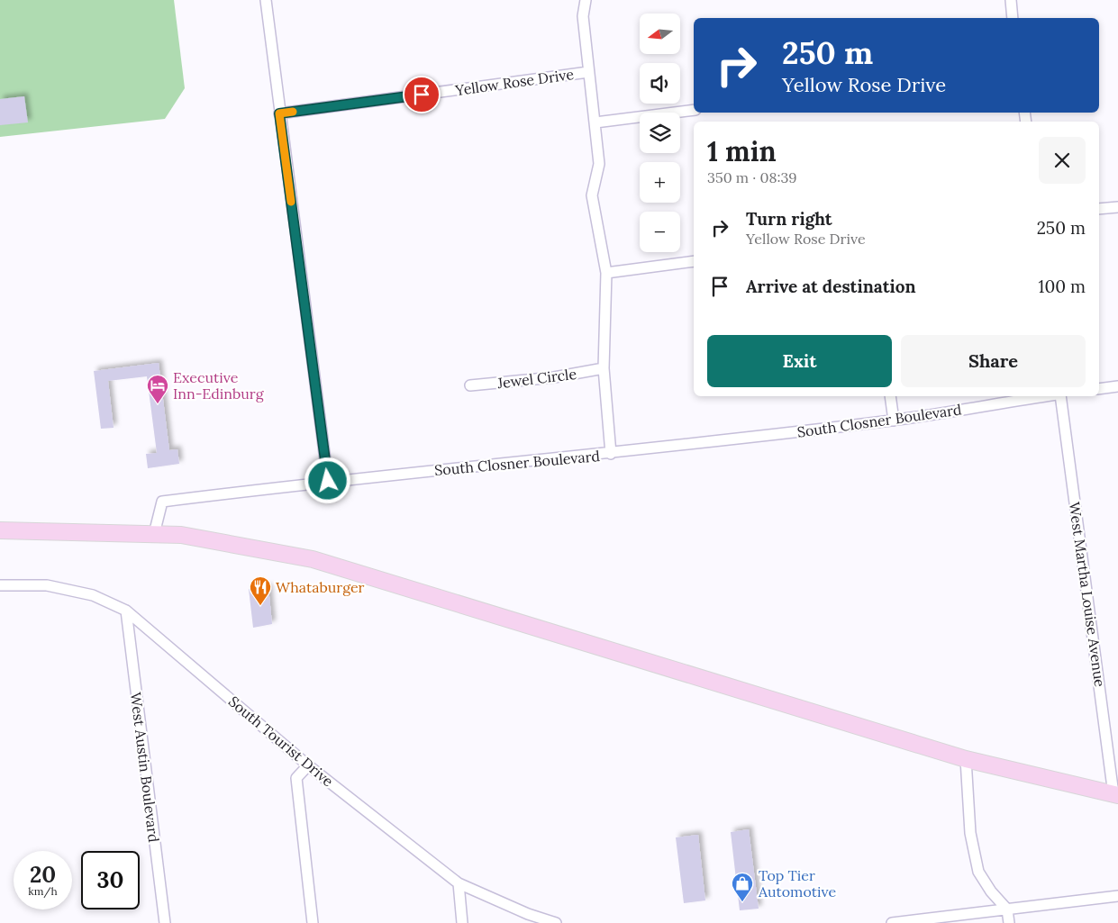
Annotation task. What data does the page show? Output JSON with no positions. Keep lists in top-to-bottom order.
{
  "streets": {
    "street": [
      "Yellow Rose Drive",
      "Jewel Circle",
      "South Closner Boulevard",
      "West Martha Louise Avenue",
      "South Tourist Drive",
      "West Austin Boulevard"
    ]
  },
  "crossings": [
    ["South Tourist Drive", "West Austin Boulevard"]
  ],
  "places": {
    "hotel": ["Executive Inn-Edinburg"],
    "restaurant": ["Whataburger"],
    "shop": ["Top Tier Automotive"]
  },
  "north": "left",
  "page": {
    "map_buttons": ["+", "−"],
    "turn": ["250 m", "Yellow Rose Drive"],
    "heading": ["1 min", "350 m · 08:39"],
    "list": [
      {
        "name": "Turn right",
        "note": "Yellow Rose Drive",
        "value": "250 m"
      },
      {
        "name": "Arrive at destination",
        "value": "100 m"
      }
    ],
    "buttons": ["Exit", "Share"],
    "speed": "20 km/h",
    "limit": "30"
  }
}
